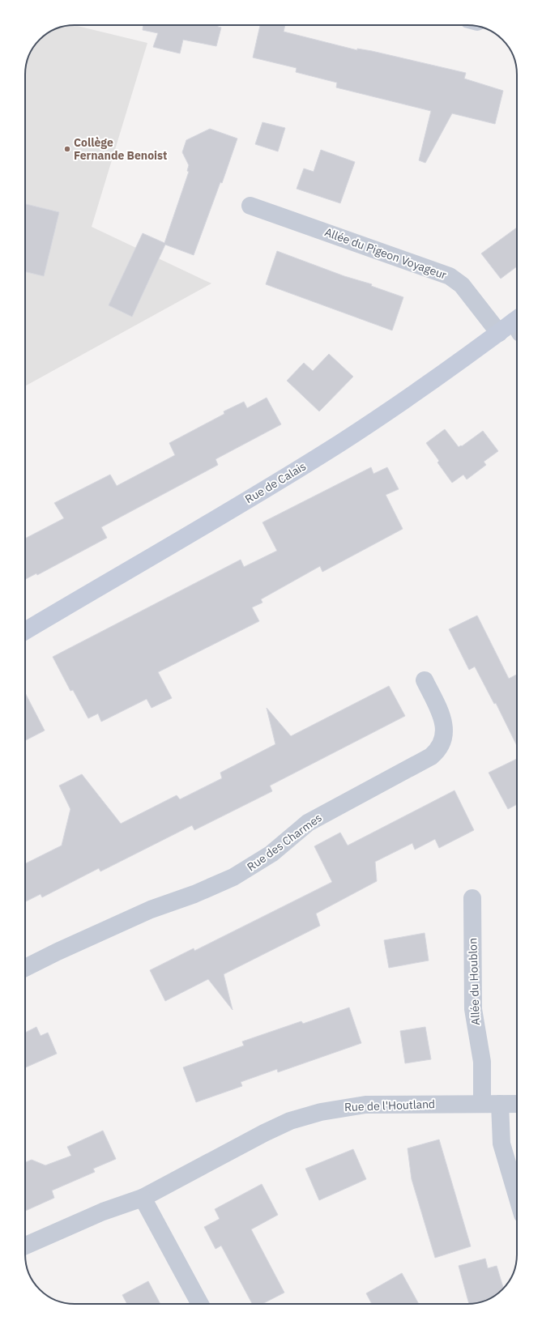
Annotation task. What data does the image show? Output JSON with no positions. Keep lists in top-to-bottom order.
{
  "streets": {
    "street": [
      "Allée du Pigeon Voyageur",
      "Rue de Calais",
      "Rue des Charmes",
      "Allée du Houblon",
      "Rue de l'Houtland"
    ]
  },
  "crossings": [
    ["Allée du Pigeon Voyageur", "Rue de Calais"],
    ["Allée du Houblon", "Rue de l'Houtland"]
  ],
  "places": ["Collège Fernande Benoist"]
}
